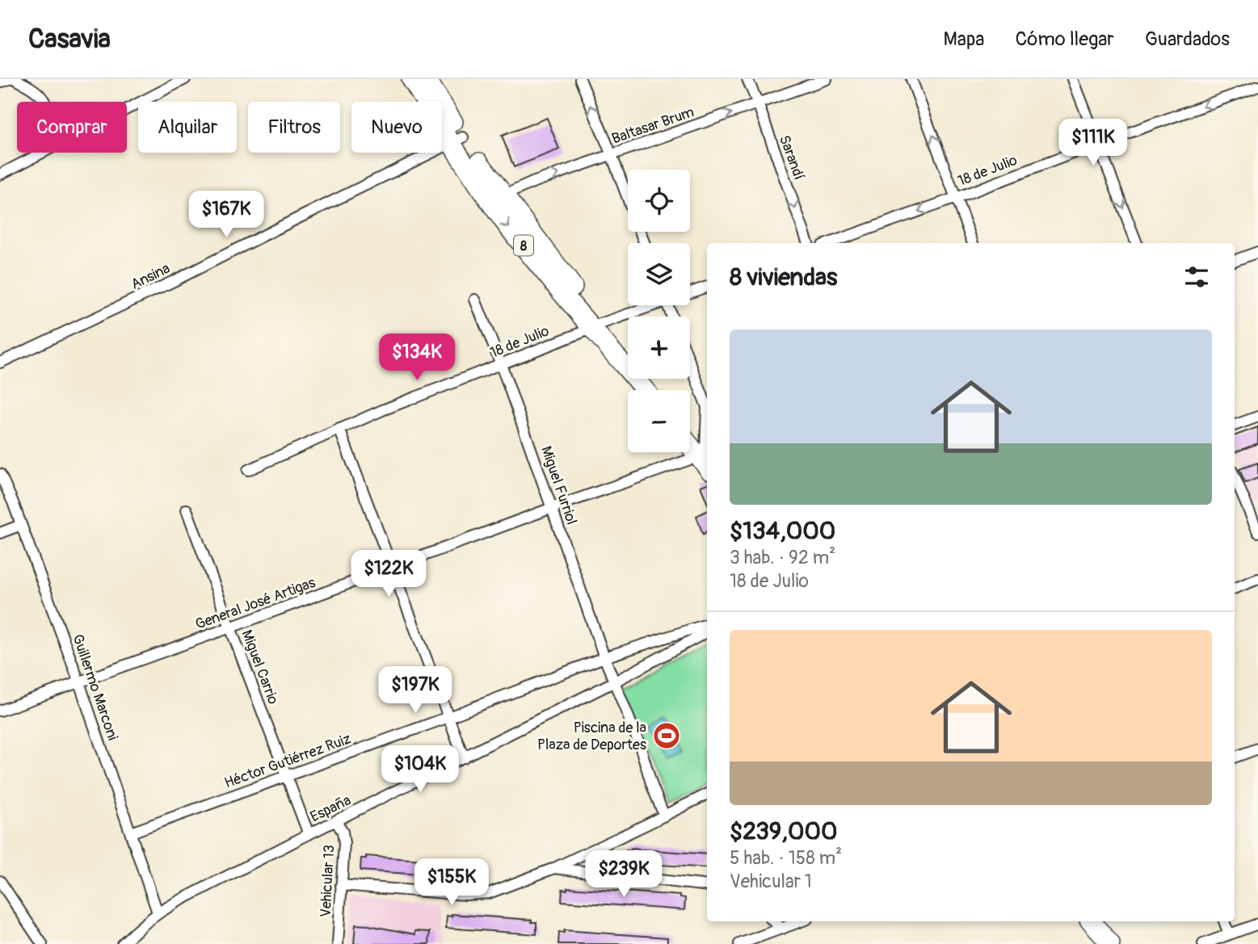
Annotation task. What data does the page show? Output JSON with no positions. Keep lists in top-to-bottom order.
{
  "streets": {
    "highway": ["8"],
    "street": [
      "Baltasar Brum",
      "Sarandí",
      "18 de Julio",
      "Ansina",
      "Miguel Furriol",
      "General José Artigas",
      "Miguel Carrio",
      "Guillermo Marconi",
      "Héctor Gutiérrez Ruiz",
      "España",
      "Vehicular 13"
    ]
  },
  "crossings": [
    ["Baltasar Brum", "Sarandí"],
    ["Baltasar Brum", "8"],
    ["18 de Julio", "8"],
    ["18 de Julio", "Miguel Furriol"],
    ["8", "Ansina"],
    ["Miguel Furriol", "General José Artigas"],
    ["Miguel Furriol", "Héctor Gutiérrez Ruiz"],
    ["Miguel Furriol", "España"],
    ["General José Artigas", "Miguel Carrio"],
    ["General José Artigas", "Guillermo Marconi"],
    ["Miguel Carrio", "Héctor Gutiérrez Ruiz"],
    ["Miguel Carrio", "España"],
    ["Guillermo Marconi", "Héctor Gutiérrez Ruiz"],
    ["Guillermo Marconi", "España"],
    ["España", "Vehicular 13"]
  ],
  "one_way": ["Baltasar Brum", "Sarandí"],
  "places": {
    "sports": ["Piscina de la Plaza de Deportes"]
  },
  "page": {
    "header": "Casavia",
    "nav": ["Mapa", "Cómo llegar", "Guardados"],
    "chip": [
      "Comprar",
      "Alquilar",
      "Filtros",
      "Nuevo"
    ],
    "price": [
      "$111K",
      "$167K",
      "$134K",
      "$122K",
      "$197K",
      "$104K",
      "$239K",
      "$155K"
    ],
    "map_buttons": ["+", "−"],
    "heading": "8 viviendas",
    "list": [
      {
        "name": "$134,000",
        "note": "3 hab. · 92 m² · 18 de Julio"
      },
      {
        "name": "$239,000",
        "note": "5 hab. · 158 m² · Vehicular 1"
      }
    ]
  }
}
